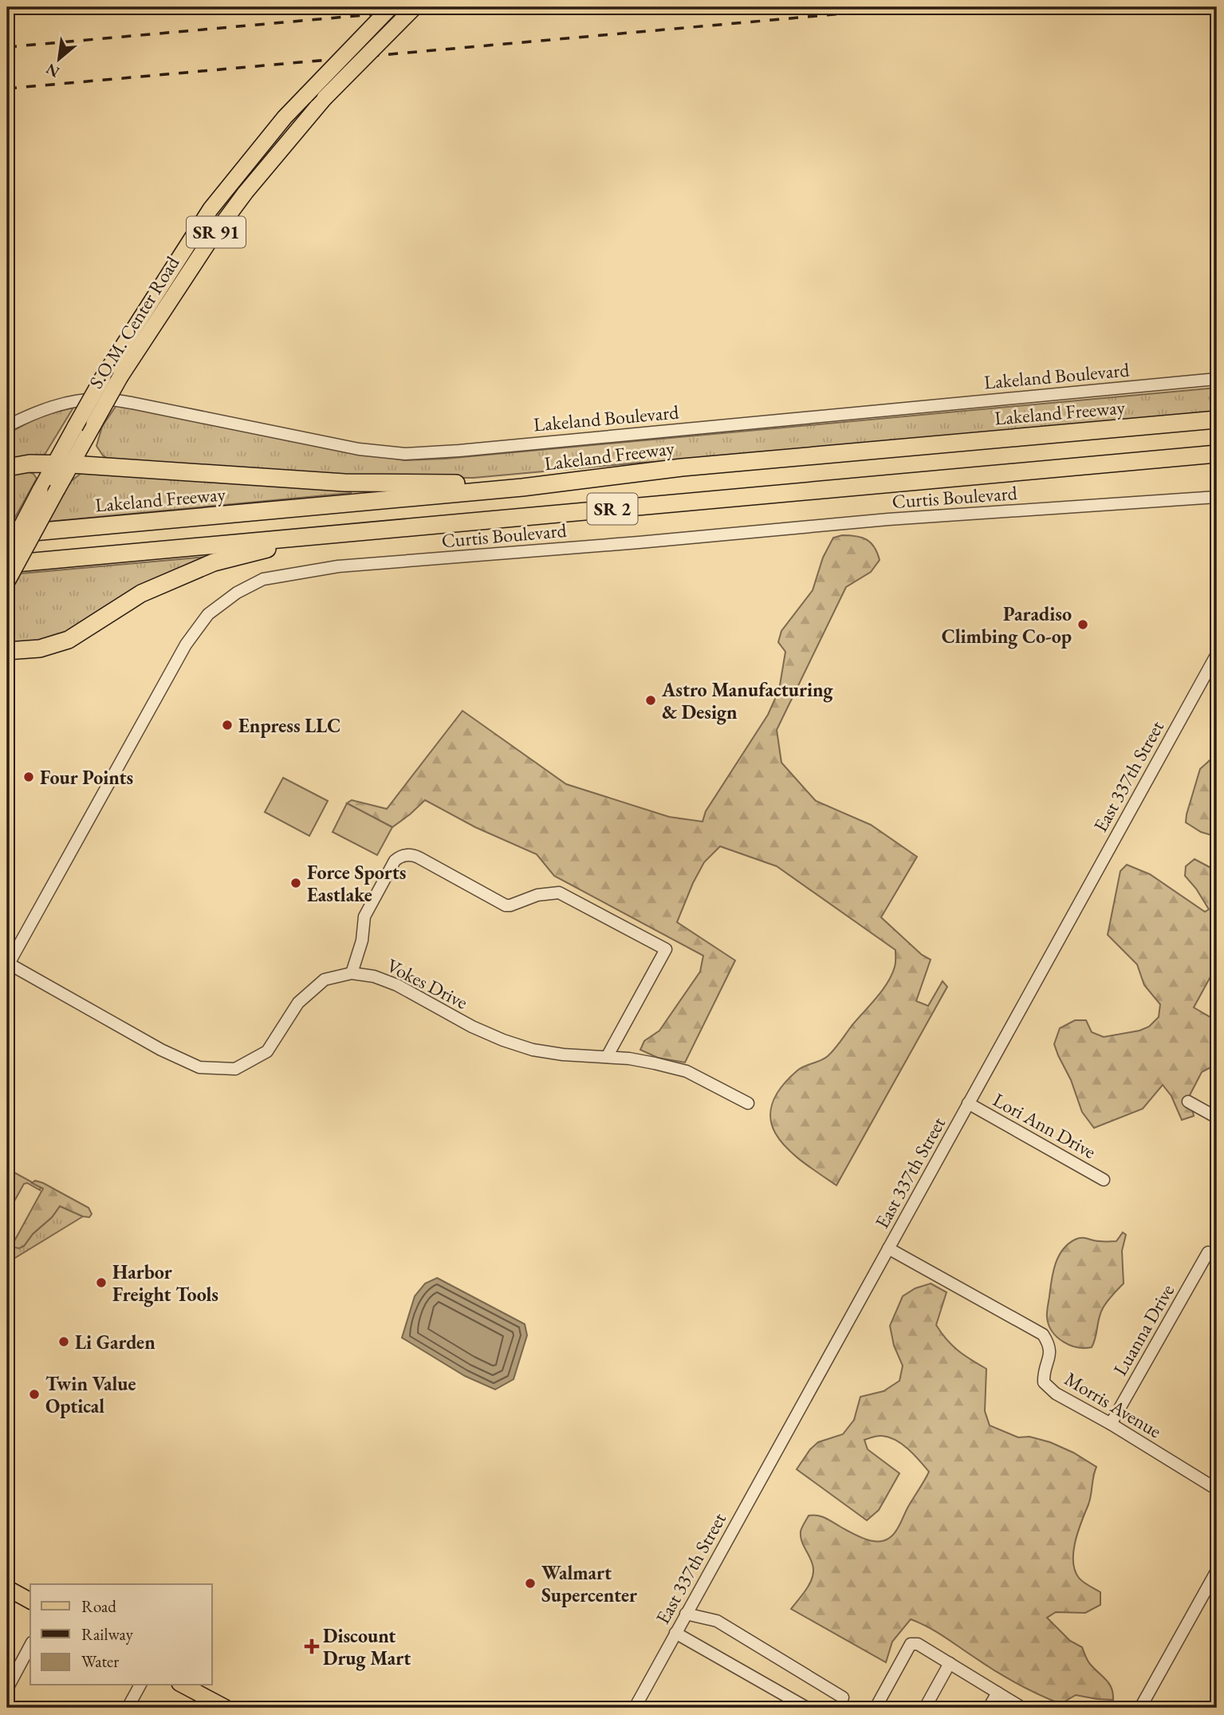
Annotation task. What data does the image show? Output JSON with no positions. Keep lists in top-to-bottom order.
{
  "streets": {
    "highway": ["Lakeland Freeway", "SR 2"],
    "main road": ["SR 91", "S.O.M. Center Road"],
    "street": [
      "Lakeland Boulevard",
      "Curtis Boulevard",
      "East 337th Street",
      "Vokes Drive",
      "Lori Ann Drive",
      "Luanna Drive",
      "Morris Avenue"
    ]
  },
  "crossings": [
    ["Curtis Boulevard", "Vokes Drive"],
    ["East 337th Street", "Lori Ann Drive"],
    ["East 337th Street", "Morris Avenue"],
    ["Luanna Drive", "Morris Avenue"]
  ],
  "places": {
    "other": [
      "Paradiso Climbing Co-op",
      "Astro Manufacturing & Design",
      "Enpress LLC",
      "Four Points",
      "Force Sports Eastlake",
      "Harbor Freight Tools",
      "Li Garden",
      "Twin Value Optical",
      "Walmart Supercenter"
    ],
    "health": ["Discount Drug Mart"]
  },
  "legend": ["Road", "Railway", "Water"],
  "north": "bottom left"
}
